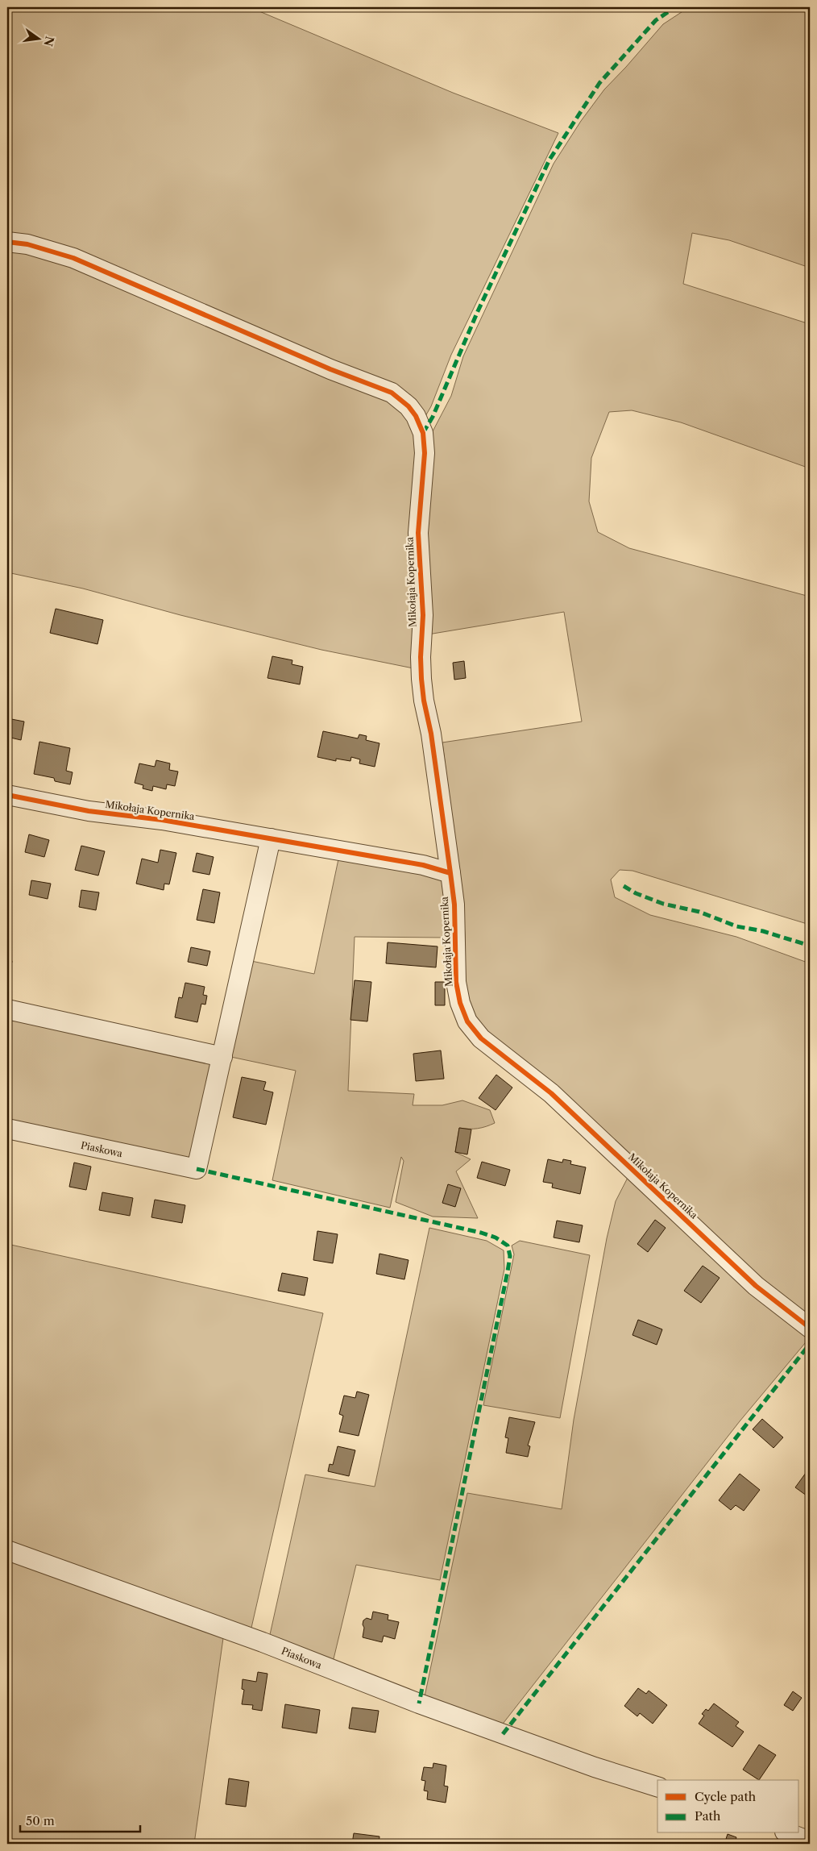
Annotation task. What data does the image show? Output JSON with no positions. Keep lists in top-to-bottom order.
{
  "streets": {
    "street": ["Mikołaja Kopernika", "Piaskowa"]
  },
  "legend": ["Cycle path", "Path"],
  "scale_bar": "50 m",
  "north": "right"
}
